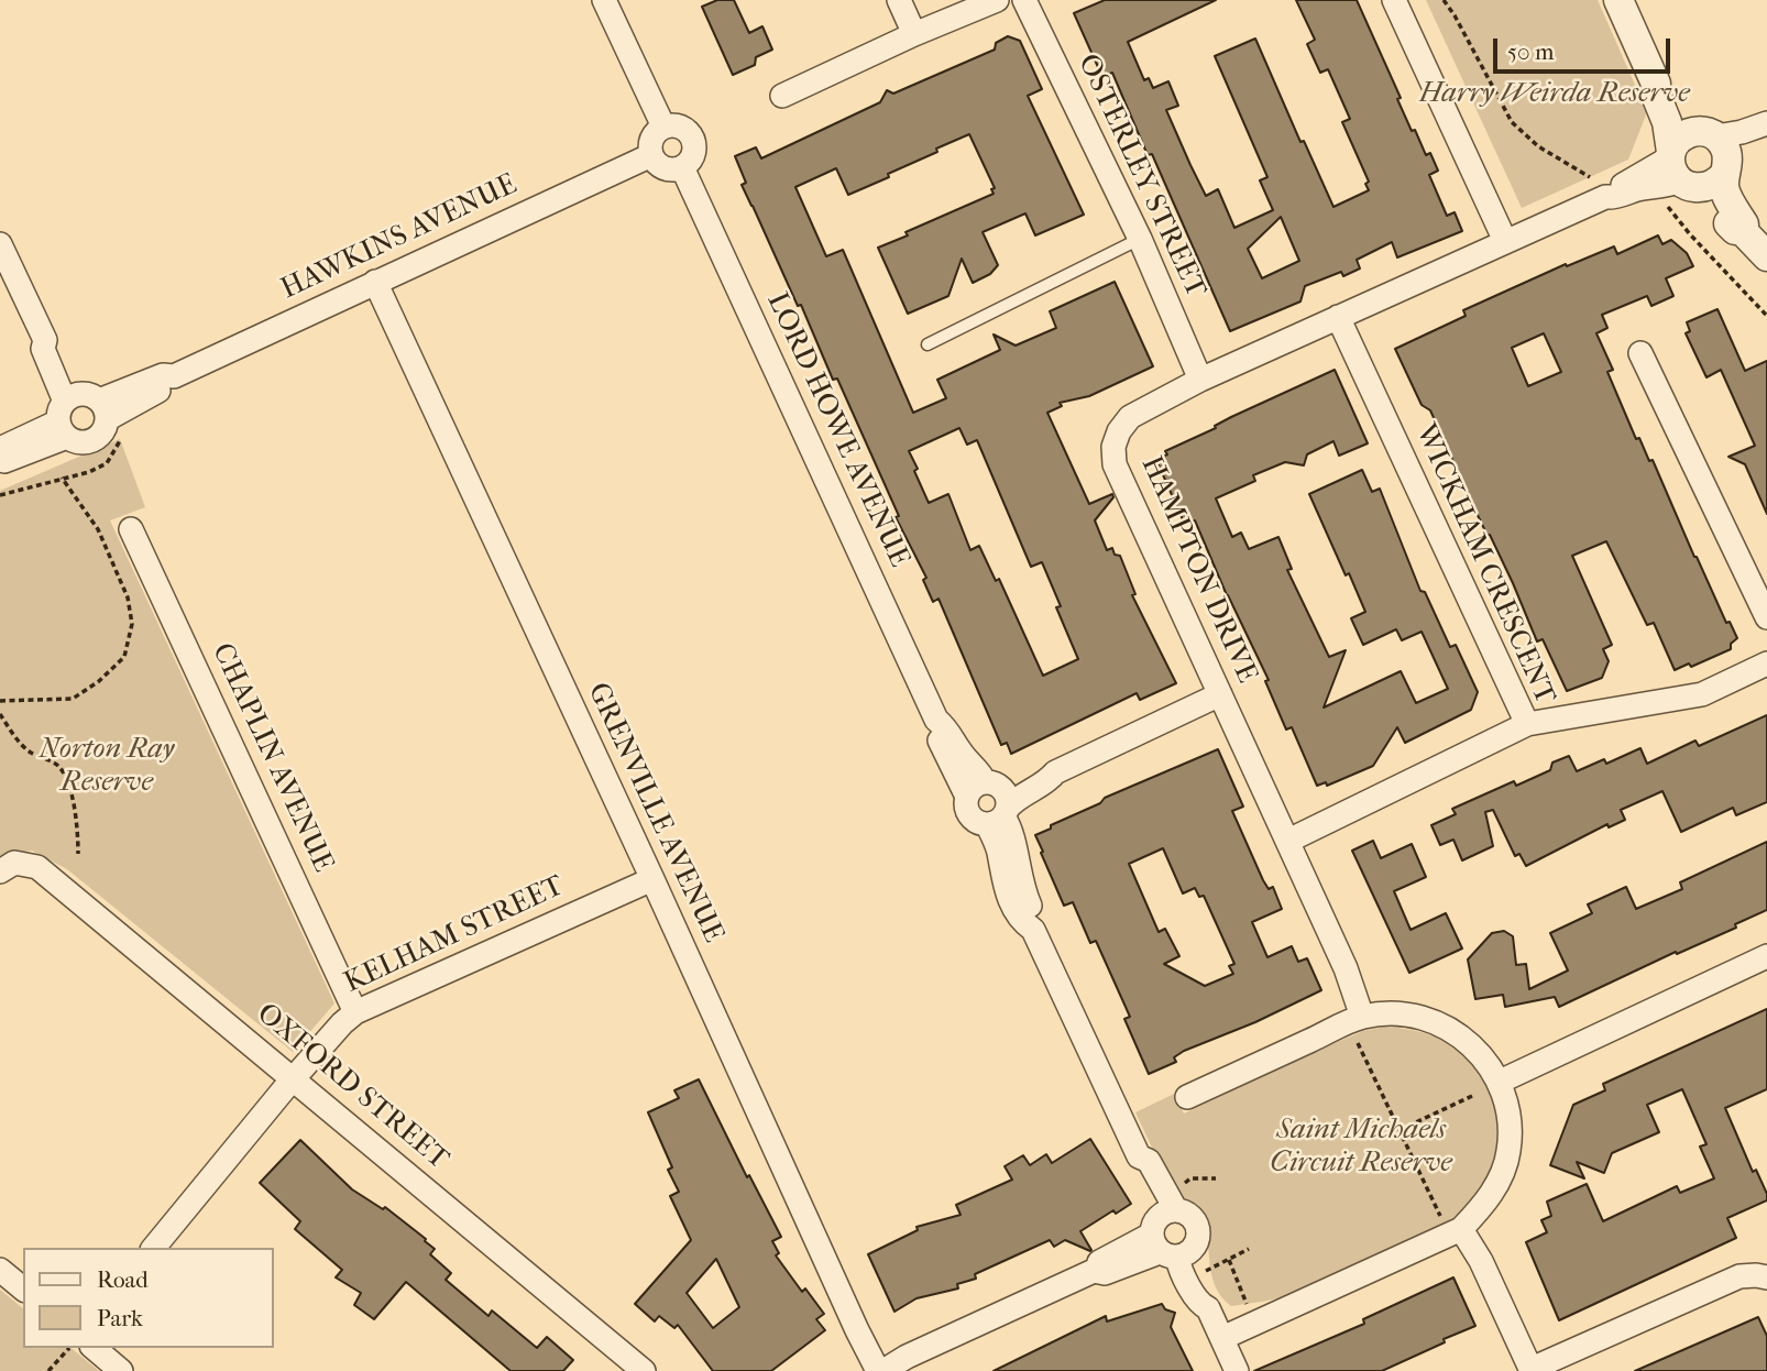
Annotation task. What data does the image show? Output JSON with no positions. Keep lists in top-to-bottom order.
{
  "streets": {
    "street": [
      "OSTERLEY STREET",
      "HAWKINS AVENUE",
      "LORD HOWE AVENUE",
      "WICKHAM CRESCENT",
      "HAMPTON DRIVE",
      "CHAPLIN AVENUE",
      "GRENVILLE AVENUE",
      "KELHAM STREET",
      "OXFORD STREET"
    ]
  },
  "crossings": [
    ["OSTERLEY STREET", "HAMPTON DRIVE"],
    ["HAWKINS AVENUE", "LORD HOWE AVENUE"],
    ["HAWKINS AVENUE", "GRENVILLE AVENUE"],
    ["WICKHAM CRESCENT", "HAMPTON DRIVE"],
    ["CHAPLIN AVENUE", "KELHAM STREET"],
    ["GRENVILLE AVENUE", "KELHAM STREET"],
    ["KELHAM STREET", "OXFORD STREET"]
  ],
  "parks": ["Harry Weirda Reserve", "Norton Ray Reserve", "Saint Michaels Circuit Reserve"],
  "legend": ["Road", "Park"],
  "scale_bar": "50 m"
}
